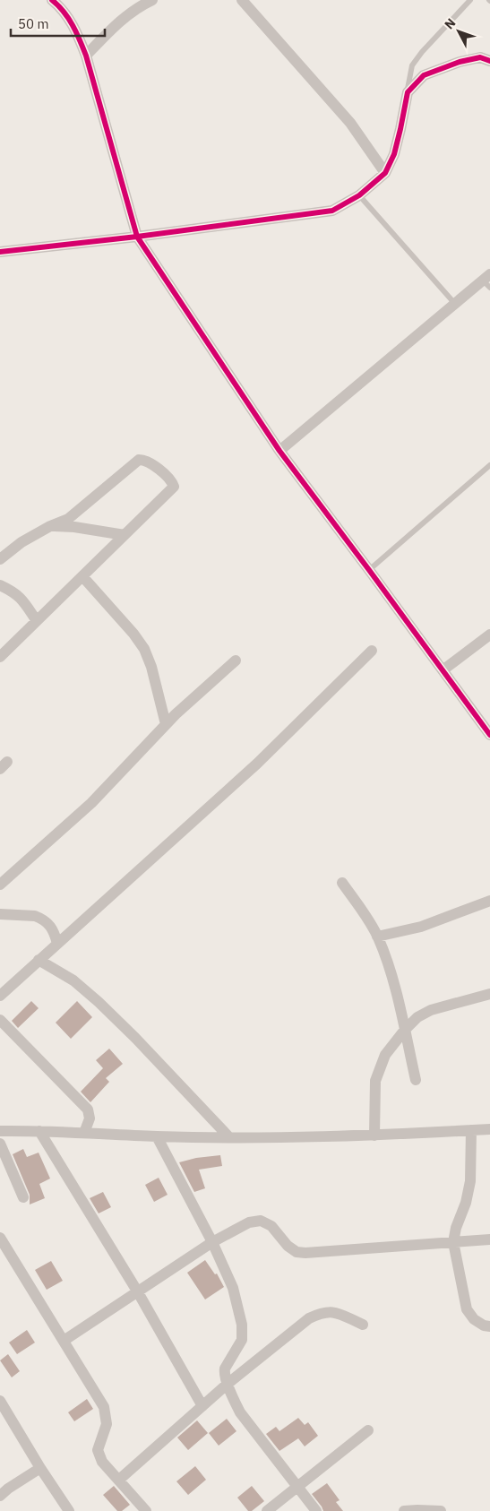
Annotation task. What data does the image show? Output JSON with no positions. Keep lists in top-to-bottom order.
{
  "scale_bar": "50 m",
  "north": "top left"
}
